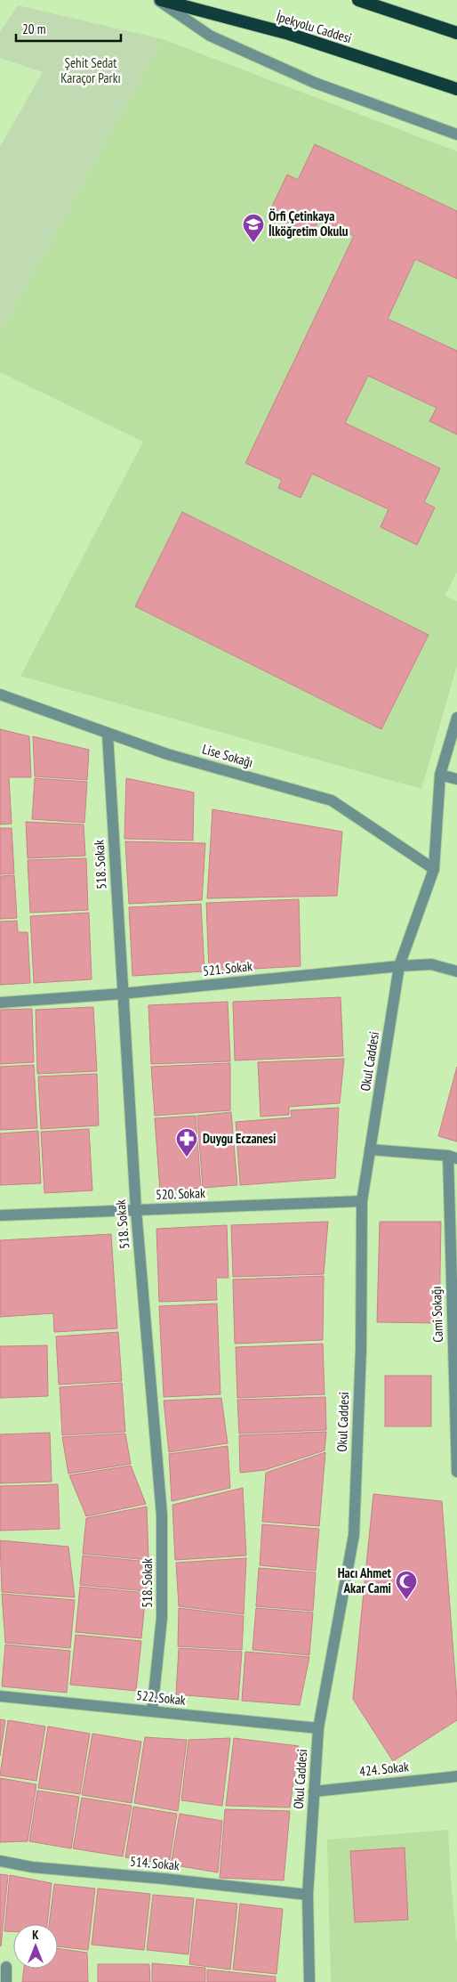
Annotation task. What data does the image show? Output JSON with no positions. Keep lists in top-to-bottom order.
{
  "streets": {
    "highway": ["İpekyolu Caddesi"],
    "street": [
      "Lise Sokağı",
      "518. Sokak",
      "521. Sokak",
      "Okul Caddesi",
      "520. Sokak",
      "Cami Sokağı",
      "522. Sokak",
      "424. Sokak",
      "514. Sokak"
    ]
  },
  "crossings": [
    ["Lise Sokağı", "518. Sokak"],
    ["Lise Sokağı", "Okul Caddesi"],
    ["518. Sokak", "521. Sokak"],
    ["518. Sokak", "520. Sokak"],
    ["518. Sokak", "522. Sokak"],
    ["521. Sokak", "Okul Caddesi"],
    ["Okul Caddesi", "520. Sokak"],
    ["Okul Caddesi", "522. Sokak"],
    ["Okul Caddesi", "424. Sokak"],
    ["Okul Caddesi", "514. Sokak"]
  ],
  "parks": ["Şehit Sedat Karaçor Parkı"],
  "places": {
    "school or university": ["Örfi Çetinkaya İlköğretim Okulu"],
    "pharmacy": ["Duygu Eczanesi"],
    "mosque": ["Hacı Ahmet Akar Cami"]
  },
  "scale_bar": "20 m",
  "north": "top"
}
